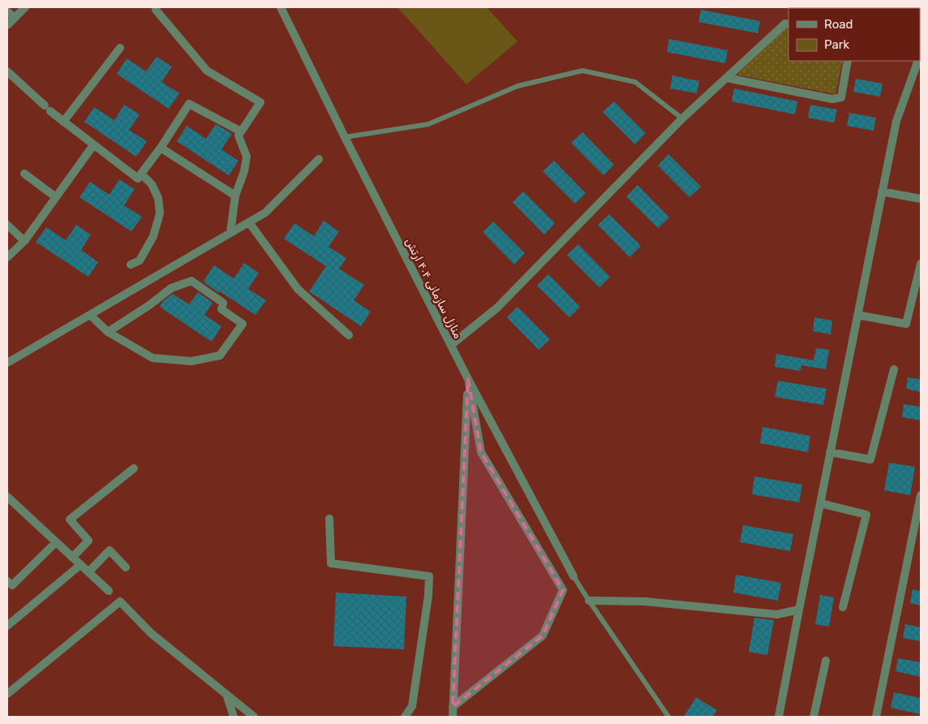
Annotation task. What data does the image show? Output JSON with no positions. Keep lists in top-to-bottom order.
{
  "streets": {
    "street": ["منازل سازمانی ۴۰۴ ارتش"]
  },
  "legend": ["Road", "Park"]
}
